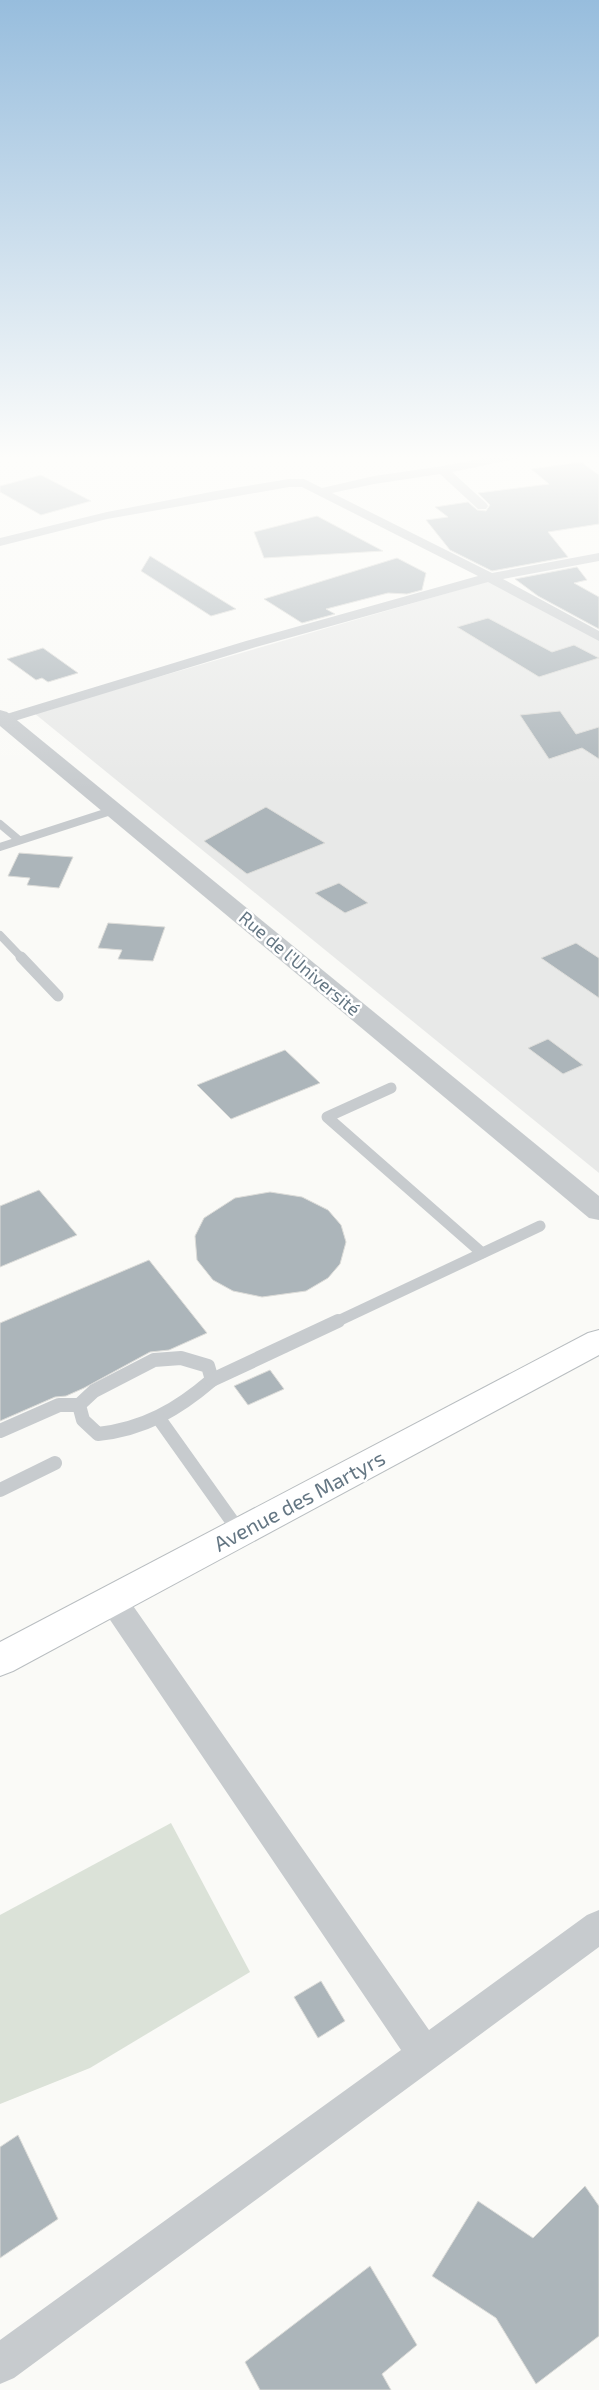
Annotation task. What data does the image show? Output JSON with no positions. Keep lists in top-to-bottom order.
{
  "streets": {
    "main road": ["Avenue des Martyrs"],
    "street": ["Rue de l'Université"]
  }
}
